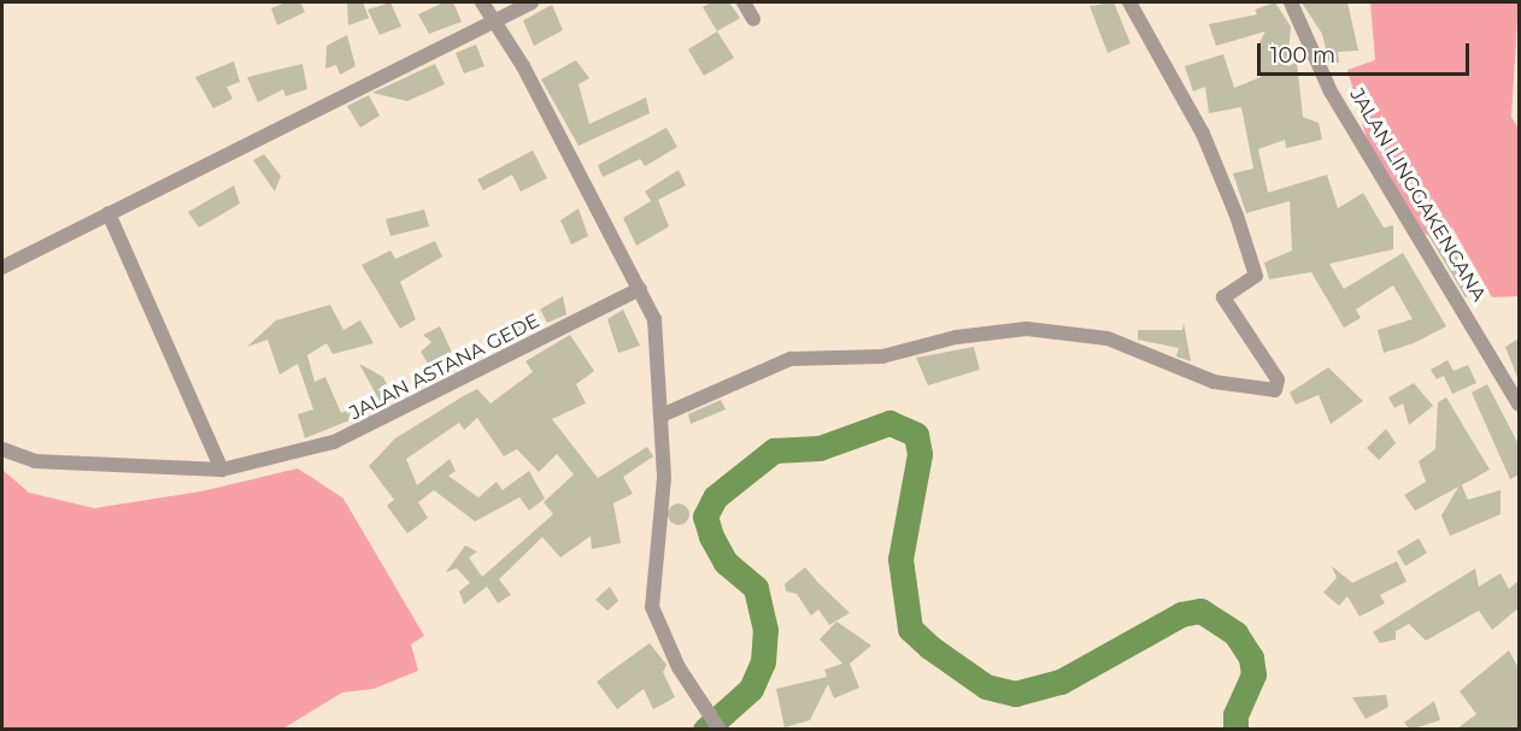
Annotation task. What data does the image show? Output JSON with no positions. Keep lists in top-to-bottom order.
{
  "streets": {
    "street": ["JALAN LINGGAKENCANA", "JALAN ASTANA GEDE"]
  },
  "scale_bar": "100 m"
}
